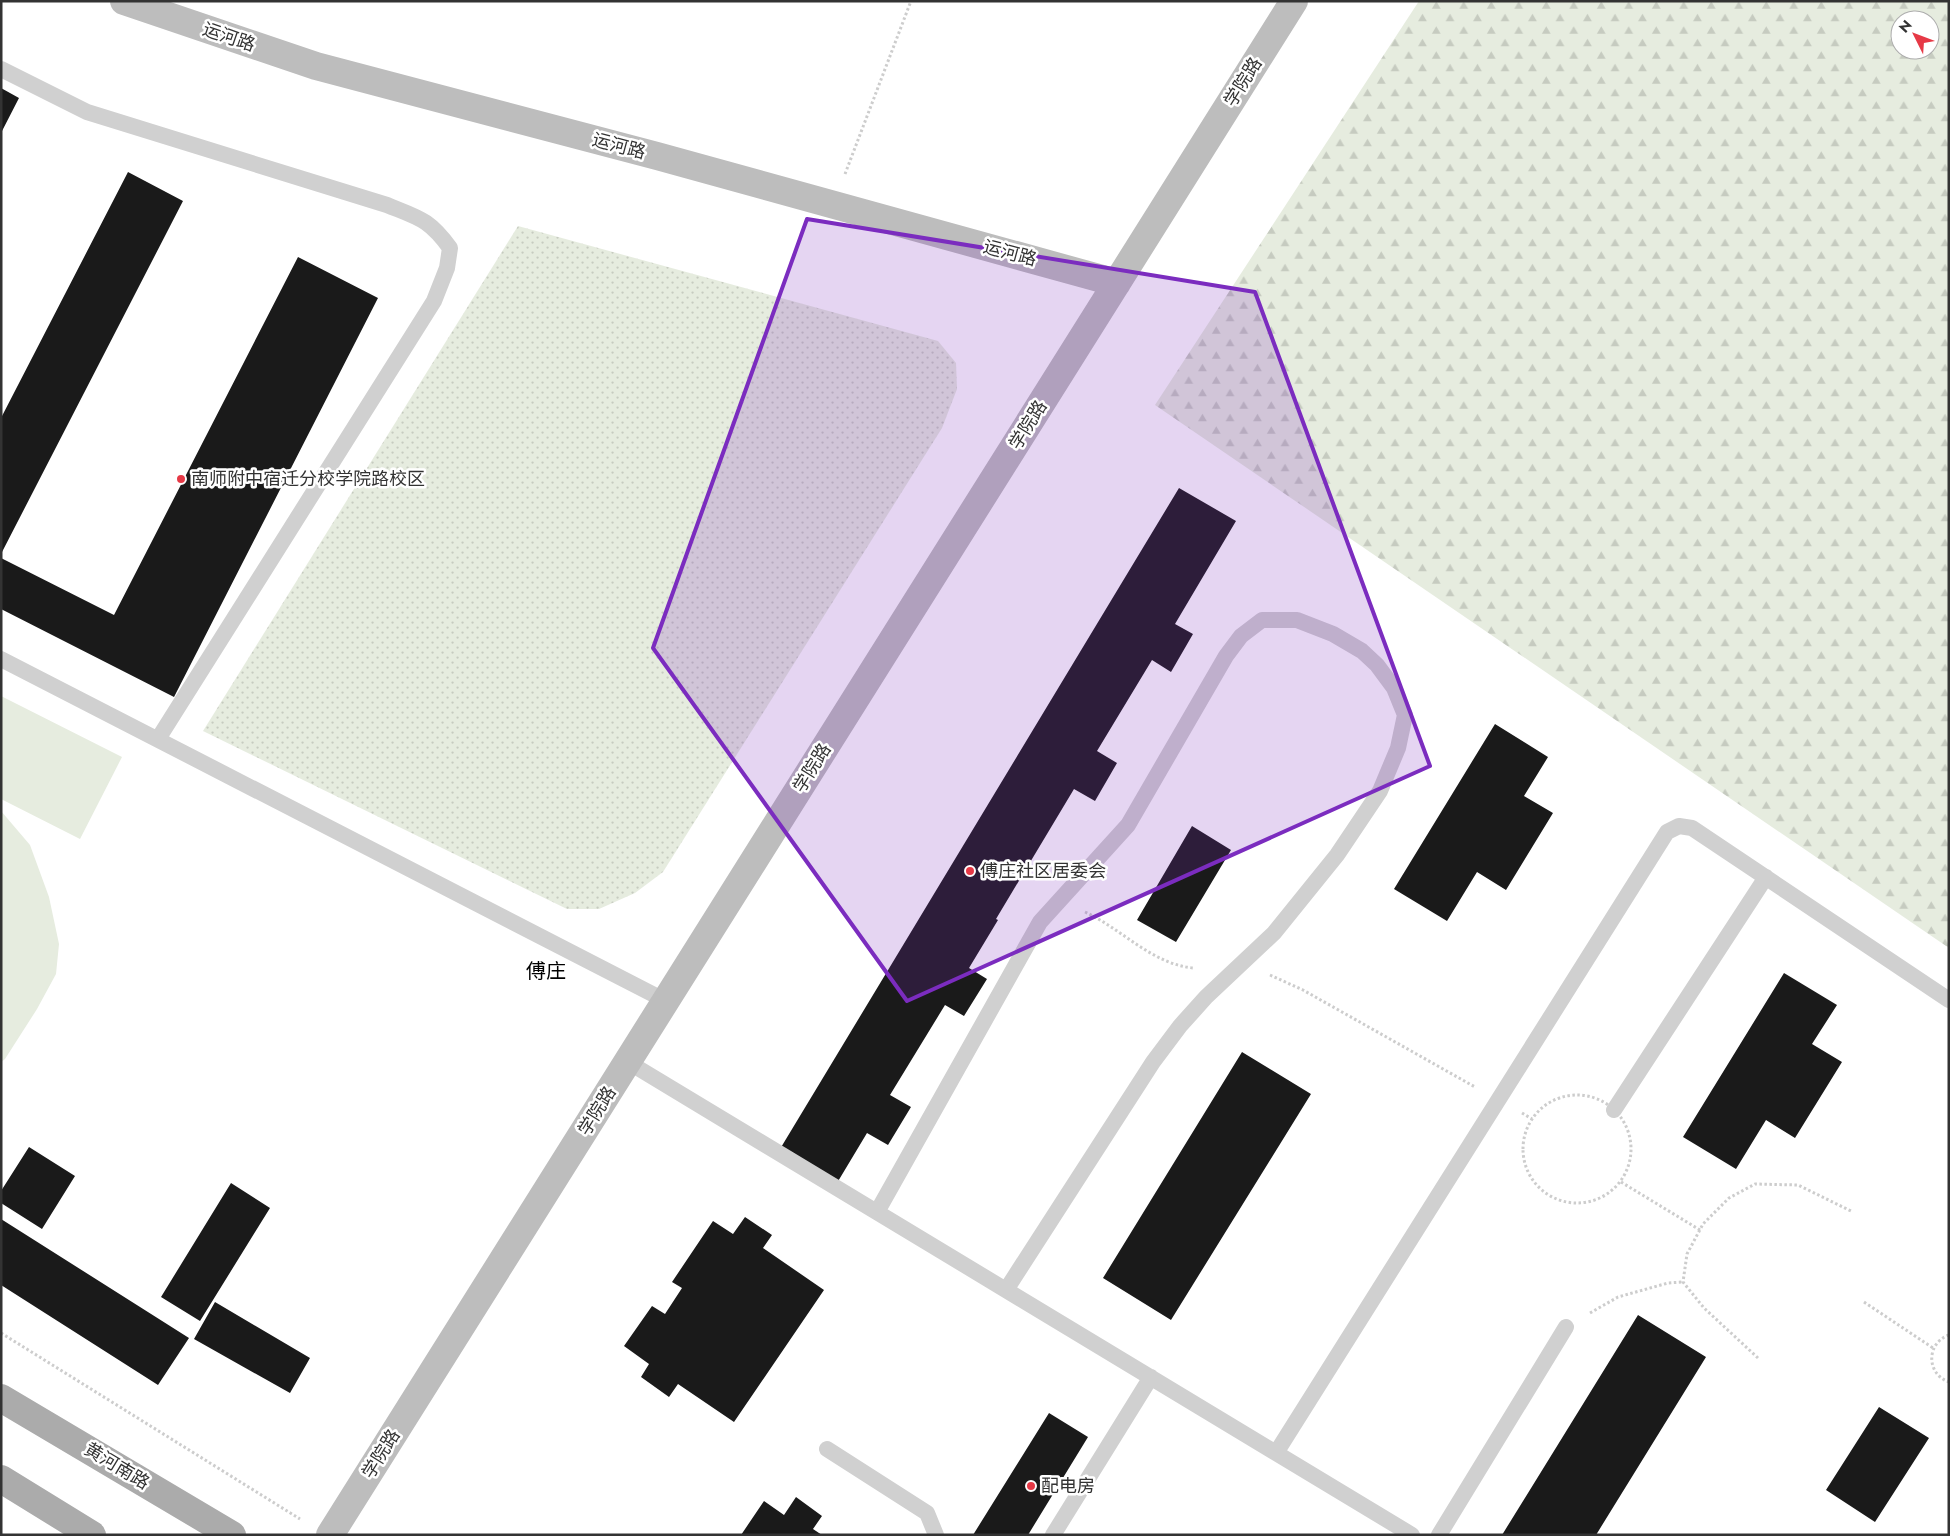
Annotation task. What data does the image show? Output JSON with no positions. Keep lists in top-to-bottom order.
{
  "streets": {
    "main road": ["黄河南路"],
    "street": ["运河路", "学院路"]
  },
  "crossings": [
    ["运河路", "学院路"]
  ],
  "districts": ["傅庄"],
  "places": ["南师附中宿迁分校学院路校区", "傅庄社区居委会", "配电房"],
  "north": "top left"
}
